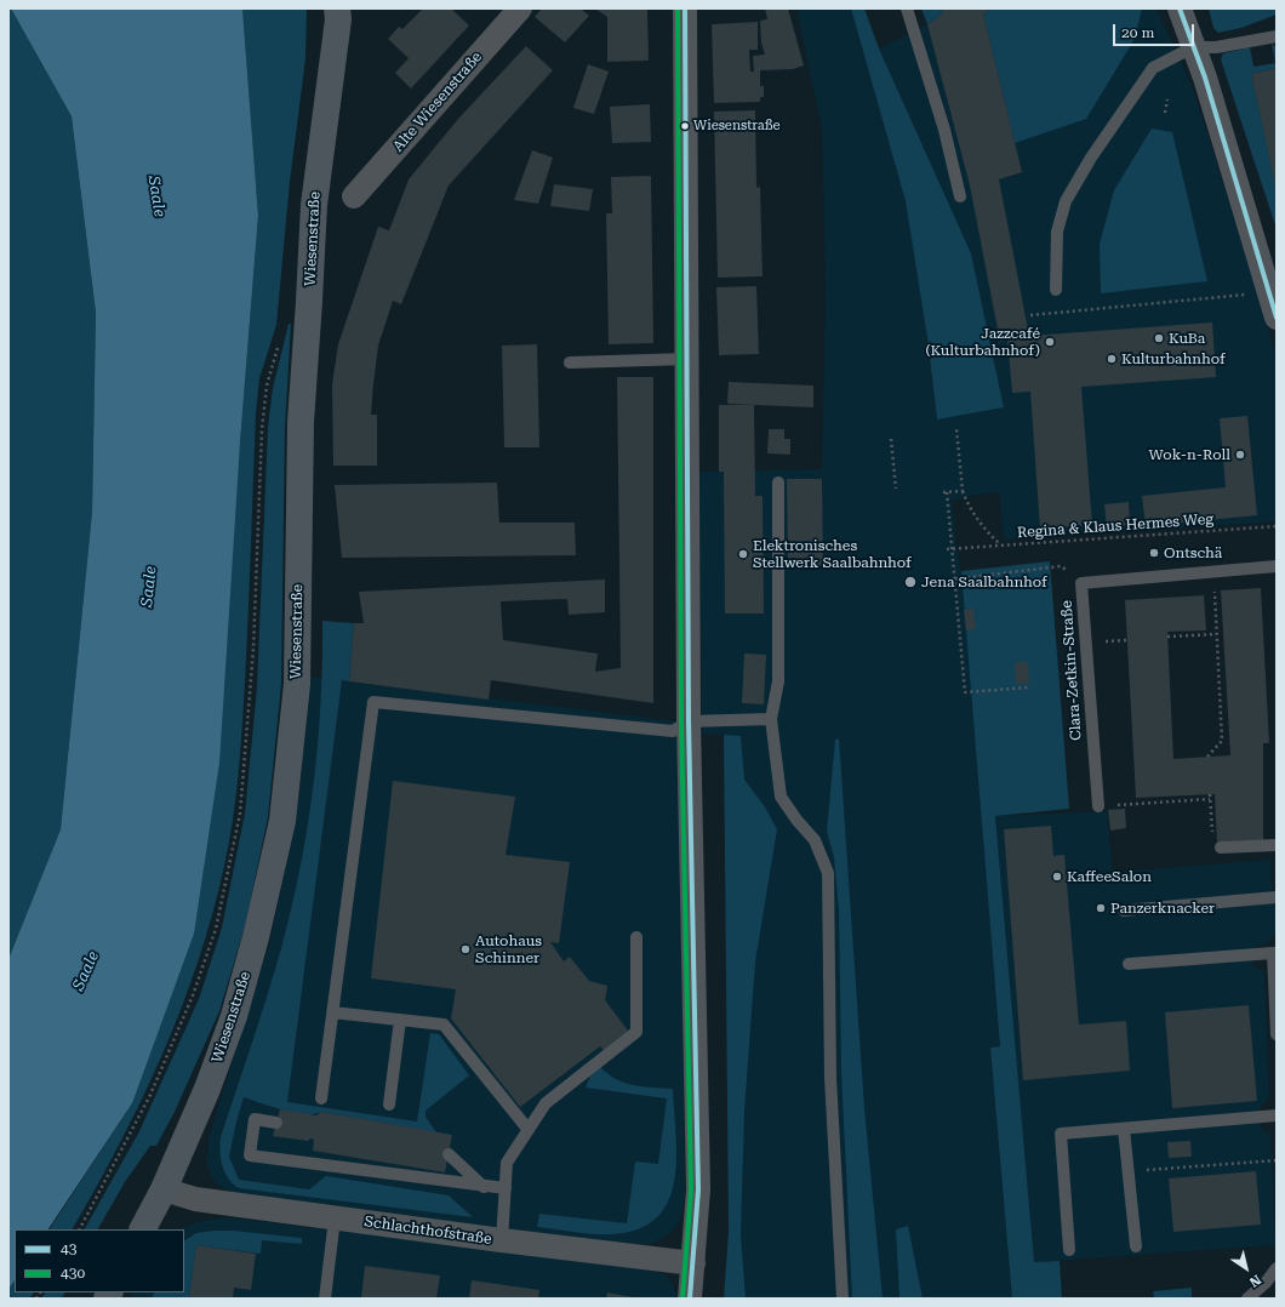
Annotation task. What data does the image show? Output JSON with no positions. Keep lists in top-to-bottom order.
{
  "streets": {
    "main road": ["Wiesenstraße"],
    "street": ["Alte Wiesenstraße", "Schlachthofstraße"],
    "lane": ["Clara-Zetkin-Straße"],
    "path": ["Regina & Klaus Hermes Weg"]
  },
  "crossings": [
    ["Wiesenstraße", "Schlachthofstraße"]
  ],
  "water": ["Saale"],
  "places": [
    "Wiesenstraße",
    "KuBa",
    "Jazzcafé (Kulturbahnhof)",
    "Kulturbahnhof",
    "Wok-n-Roll",
    "Ontschä",
    "Elektronisches Stellwerk Saalbahnhof",
    "Jena Saalbahnhof",
    "KaffeeSalon",
    "Panzerknacker",
    "Autohaus Schinner"
  ],
  "lines": ["transit line 43", "transit line 430"],
  "legend": ["43", "430"],
  "scale_bar": "20 m",
  "north": "bottom right"
}
